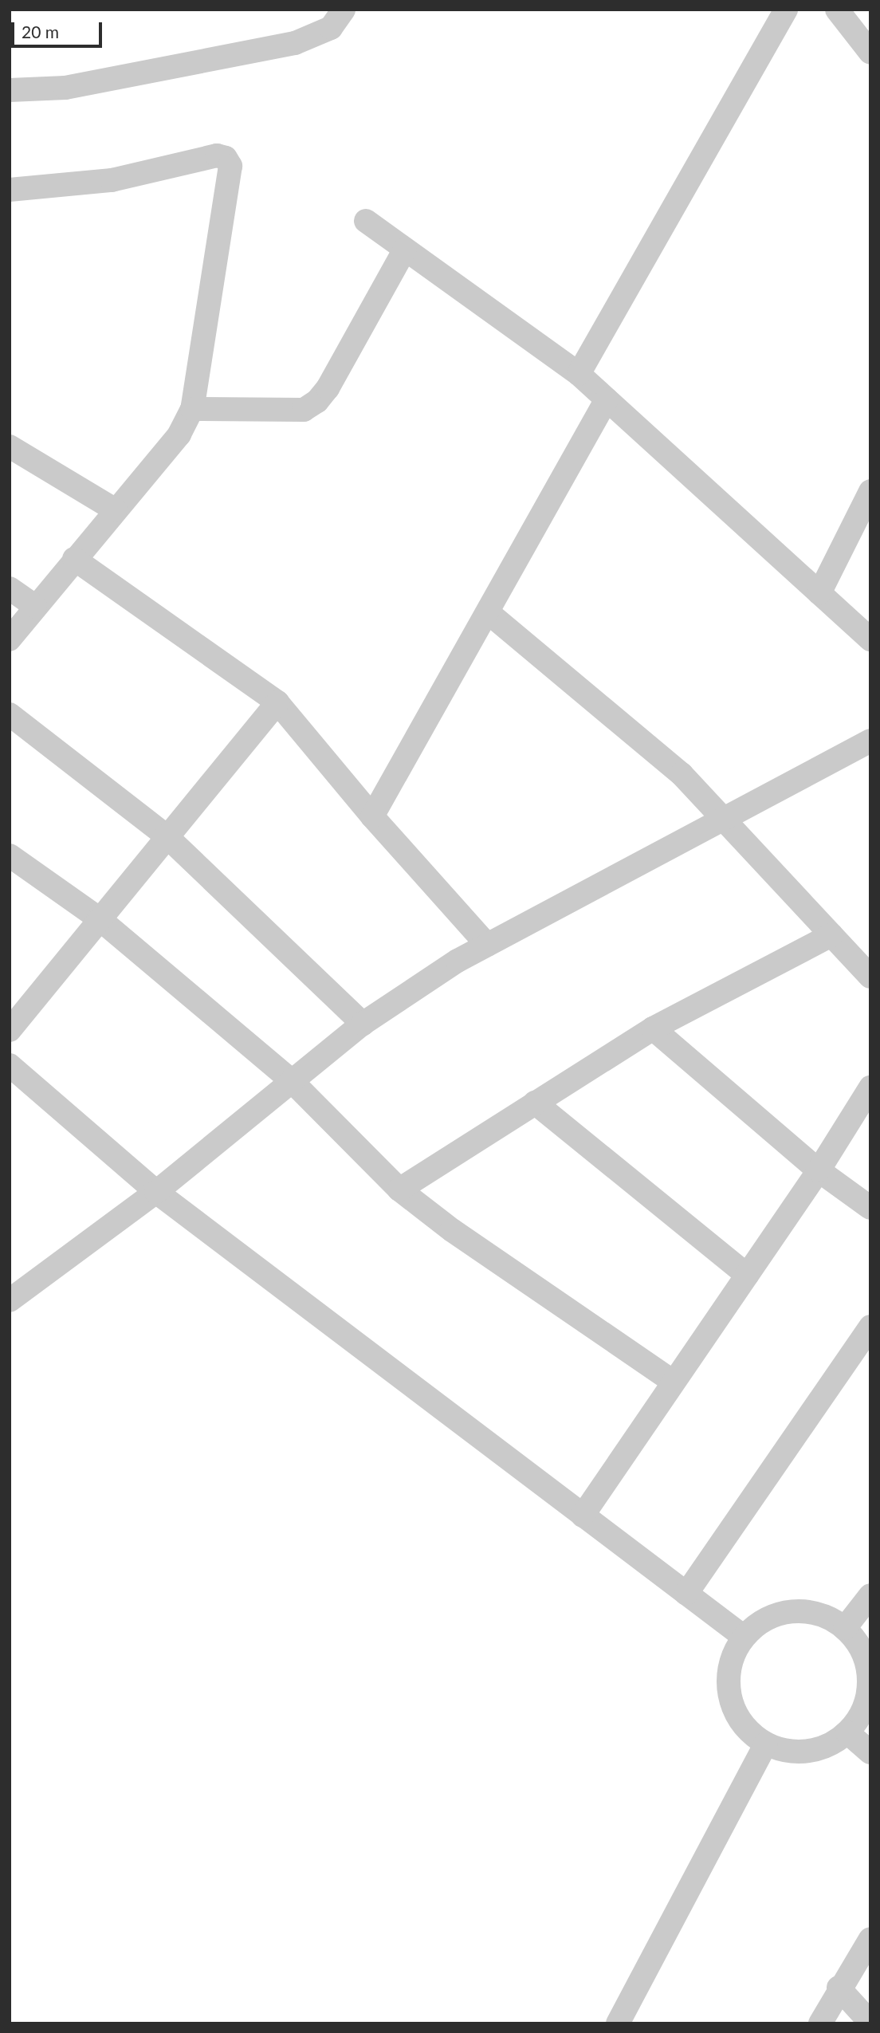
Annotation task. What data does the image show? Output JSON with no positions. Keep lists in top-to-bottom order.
{
  "scale_bar": "20 m"
}
